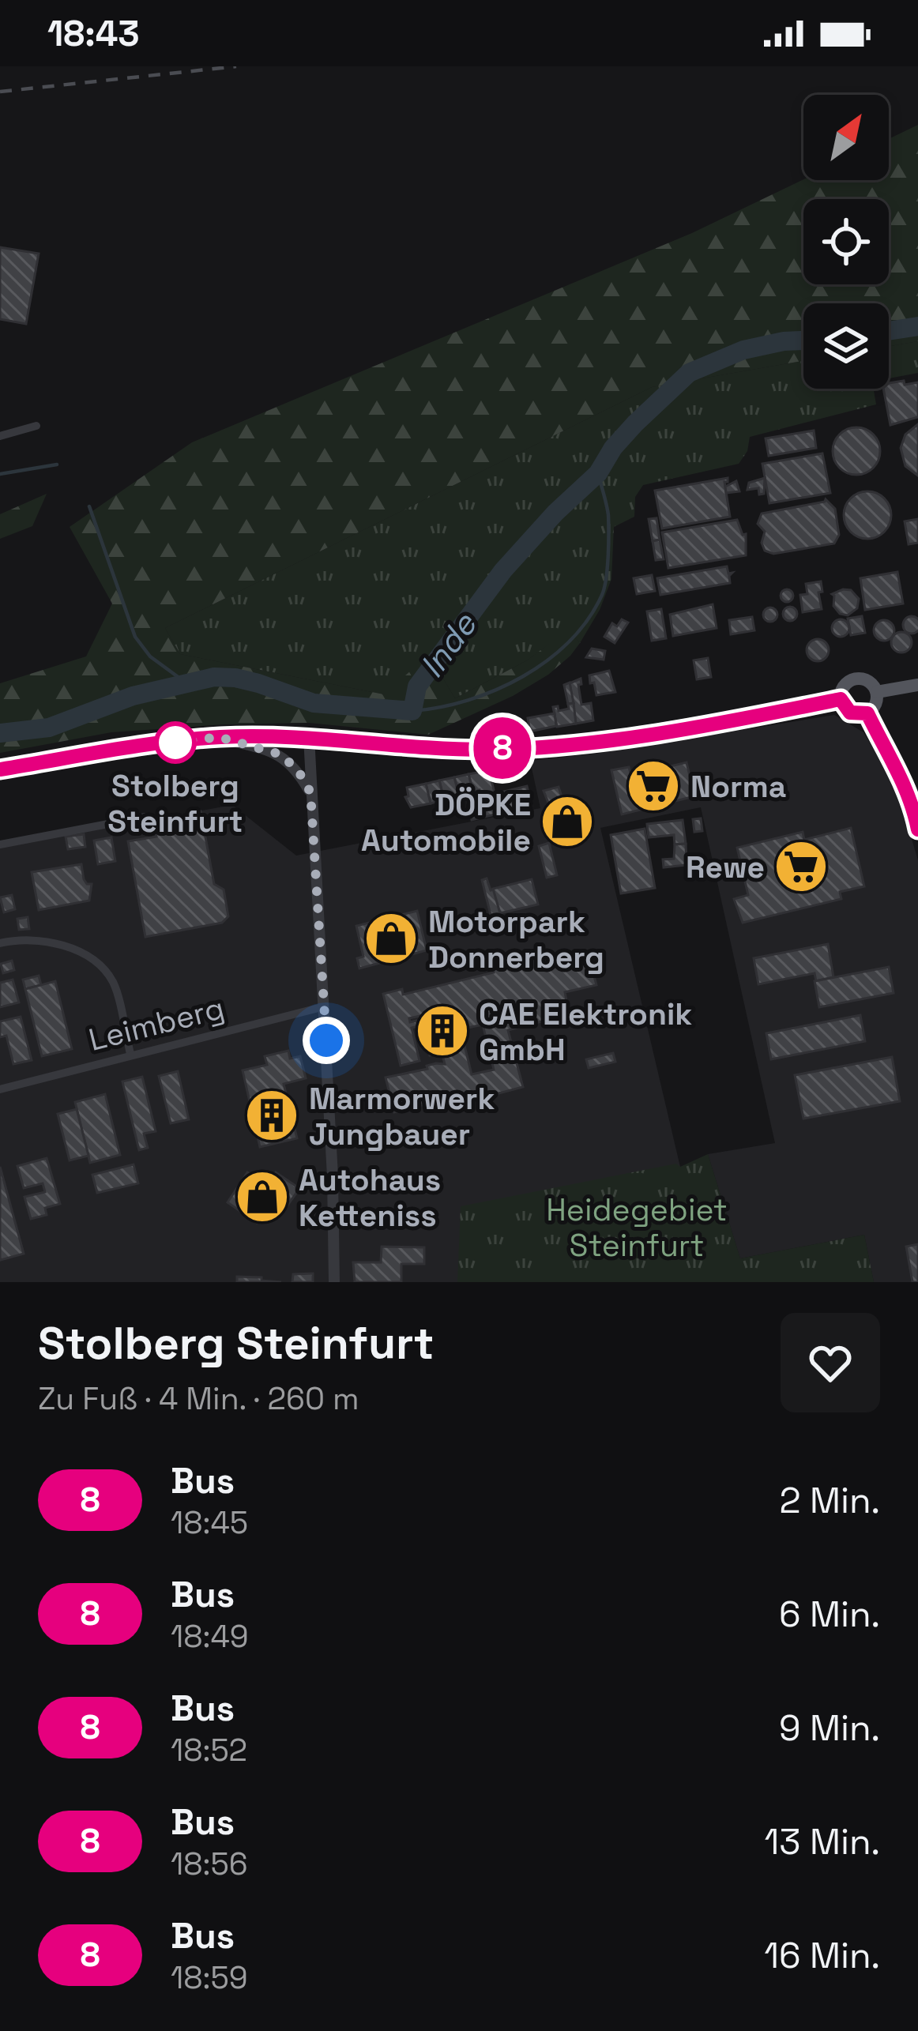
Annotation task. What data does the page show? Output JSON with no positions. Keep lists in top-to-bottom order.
{
  "streets": {
    "street": ["Leimberg"]
  },
  "water": ["Inde"],
  "parks": ["Heidegebiet Steinfurt"],
  "places": {
    "other": ["Stolberg Steinfurt"],
    "supermarket": ["Norma", "Rewe"],
    "shop": ["DÖPKE Automobile", "Motorpark Donnerberg", "Autohaus Ketteniss"],
    "building": ["CAE Elektronik GmbH", "Marmorwerk Jungbauer"]
  },
  "lines": ["bus line 8"],
  "north": "top right",
  "page": {
    "status": "18:43",
    "on_map": "8",
    "heading": ["Stolberg Steinfurt", "Zu Fuß · 4 Min. · 260 m"],
    "list": [
      {
        "mark": "8",
        "name": "Bus",
        "note": "18:45",
        "value": "2 Min."
      },
      {
        "mark": "8",
        "name": "Bus",
        "note": "18:49",
        "value": "6 Min."
      },
      {
        "mark": "8",
        "name": "Bus",
        "note": "18:52",
        "value": "9 Min."
      },
      {
        "mark": "8",
        "name": "Bus",
        "note": "18:56",
        "value": "13 Min."
      },
      {
        "mark": "8",
        "name": "Bus",
        "note": "18:59",
        "value": "16 Min."
      }
    ]
  }
}
